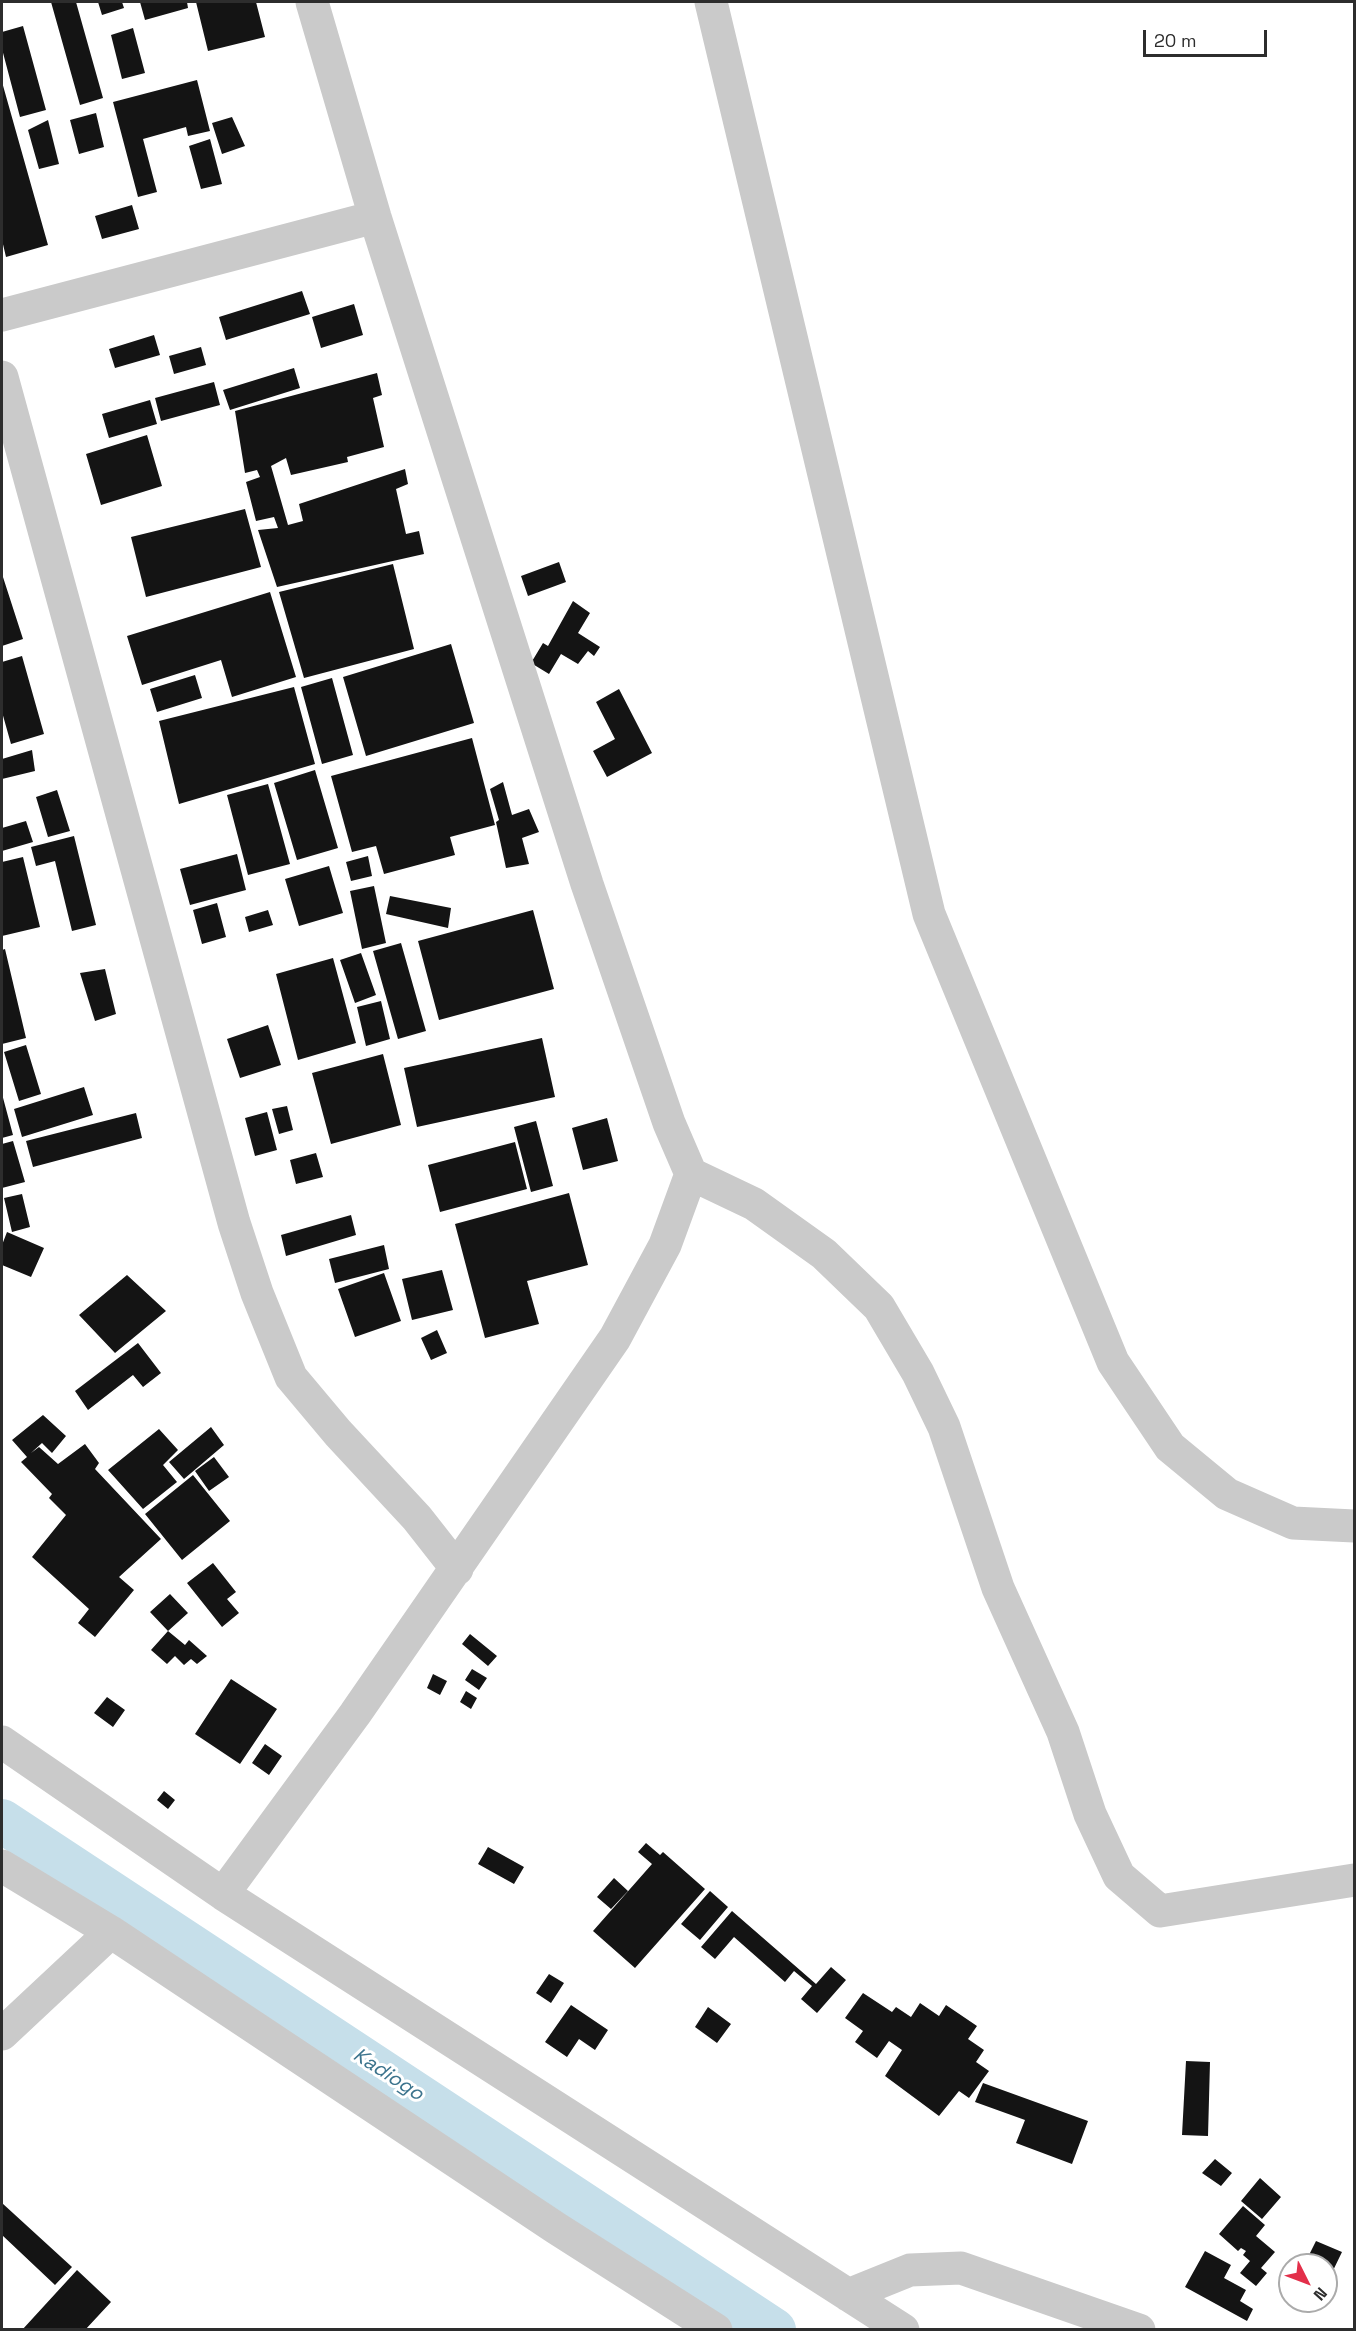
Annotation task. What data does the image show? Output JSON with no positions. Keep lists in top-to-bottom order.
{
  "water": ["Kadiogo"],
  "scale_bar": "20 m",
  "north": "bottom right"
}
